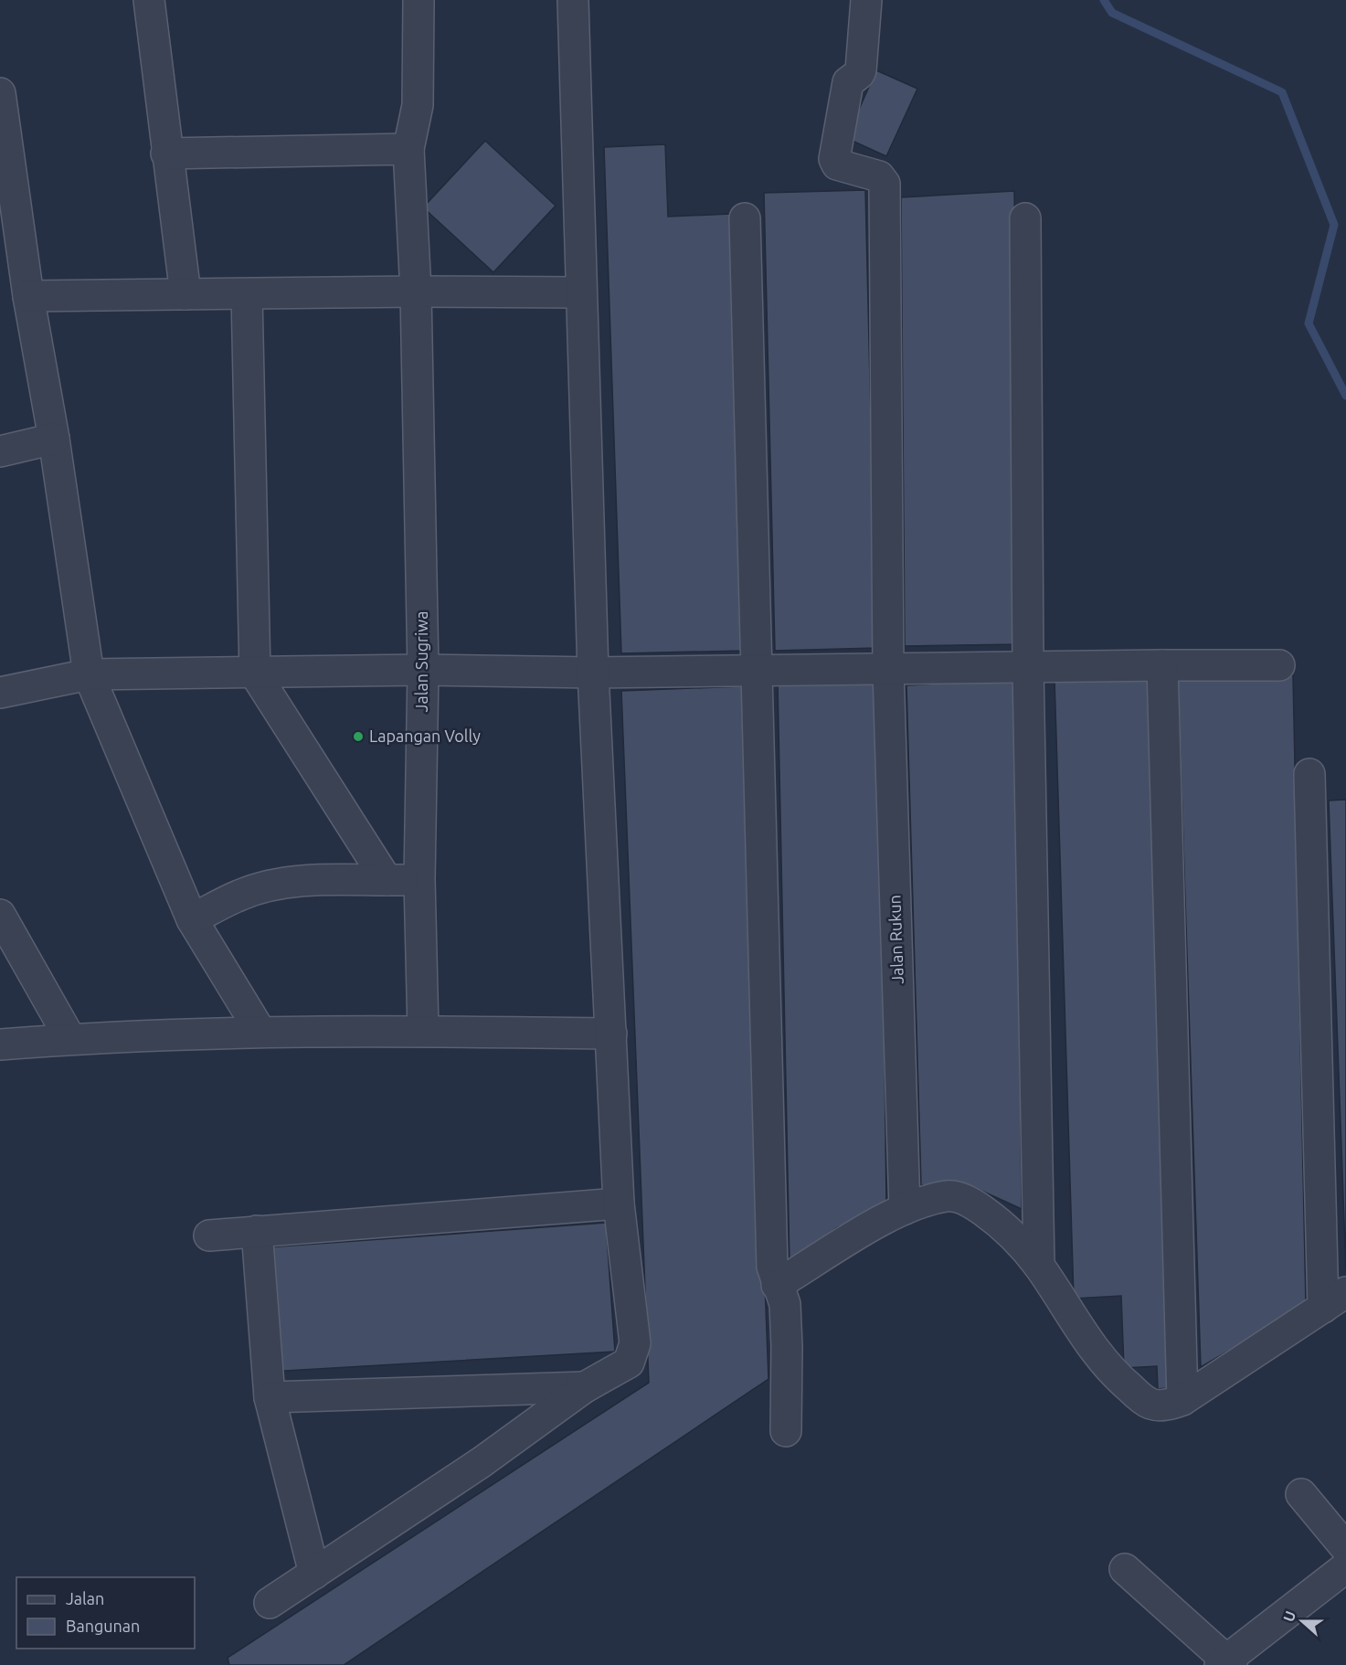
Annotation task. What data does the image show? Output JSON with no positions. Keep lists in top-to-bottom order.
{
  "streets": {
    "street": ["Jalan Sugriwa", "Jalan Rukun"]
  },
  "places": ["Lapangan Volly"],
  "legend": ["Jalan", "Bangunan"],
  "north": "left"
}
